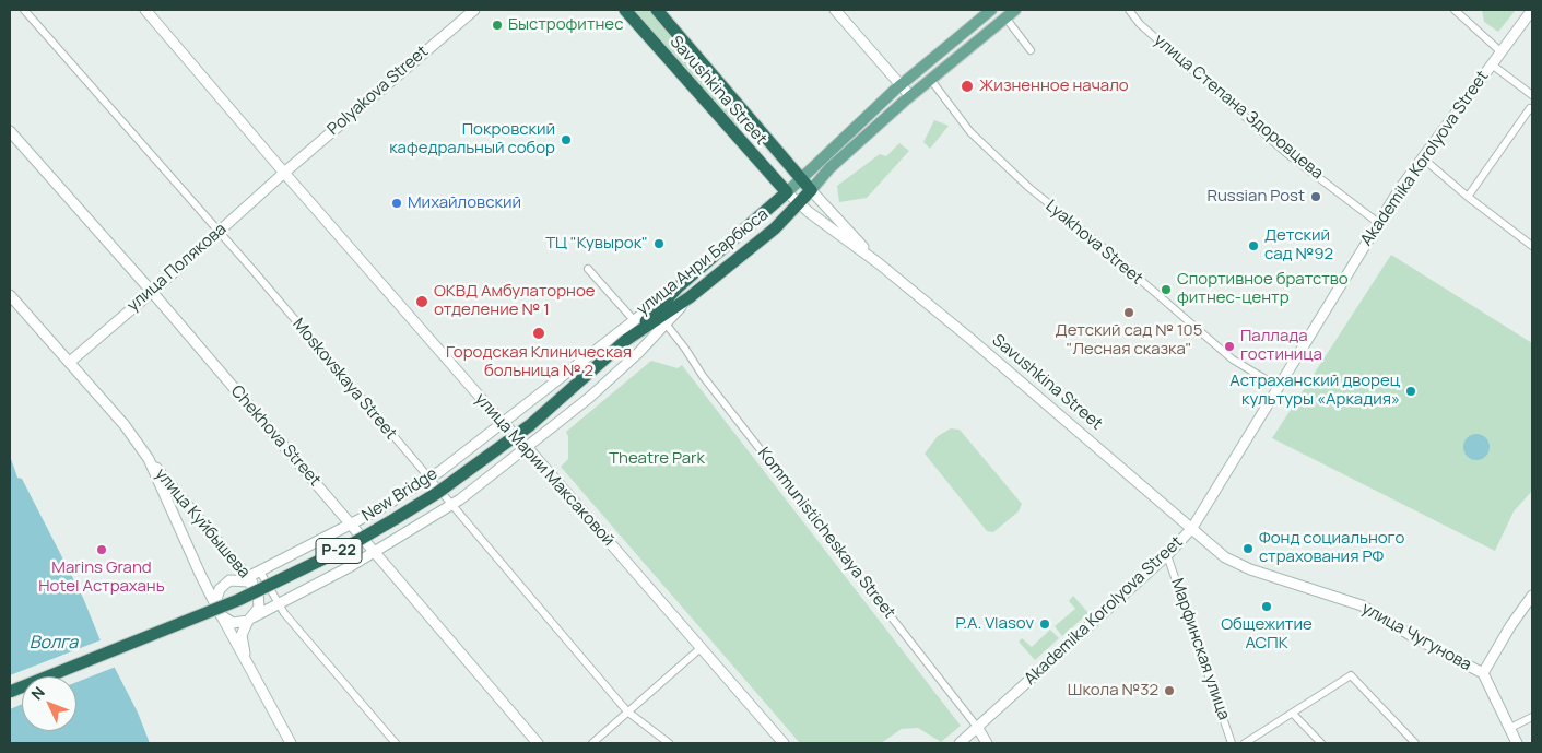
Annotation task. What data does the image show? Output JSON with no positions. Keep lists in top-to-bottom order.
{
  "streets": {
    "highway": [
      "Savushkina Street",
      "улица Анри Барбюса",
      "New Bridge",
      "Р-22"
    ],
    "street": [
      "Polyakova Street",
      "улица Степана Здоровцева",
      "Akademika Korolyova Street",
      "Lyakhova Street",
      "улица Полякова",
      "Moskovskaya Street",
      "Chekhova Street",
      "улица Марии Максаковой",
      "улица Куйбышева",
      "Kommunisticheskaya Street",
      "улица Чугунова",
      "Марфинская улица"
    ]
  },
  "crossings": [
    ["Polyakova Street", "улица Полякова"],
    ["Polyakova Street", "улица Марии Максаковой"],
    ["Savushkina Street", "Akademika Korolyova Street"],
    ["Savushkina Street", "улица Анри Барбюса"],
    ["Savushkina Street", "улица Чугунова"],
    ["улица Степана Здоровцева", "Akademika Korolyova Street"],
    ["Akademika Korolyova Street", "Lyakhova Street"],
    ["Akademika Korolyova Street", "Kommunisticheskaya Street"],
    ["Akademika Korolyova Street", "улица Чугунова"],
    ["Akademika Korolyova Street", "Марфинская улица"],
    ["Lyakhova Street", "улица Анри Барбюса"],
    ["улица Анри Барбюса", "New Bridge"],
    ["улица Полякова", "Moskovskaya Street"],
    ["улица Полякова", "Chekhova Street"],
    ["улица Полякова", "улица Марии Максаковой"]
  ],
  "water": ["Волга"],
  "parks": ["Theatre Park"],
  "places": [
    "Быстрофитнес",
    "Жизненное начало",
    "Покровский кафедральный собор",
    "Russian Post",
    "Михайловский",
    "ТЦ \"Кувырок\"",
    "Детский сад №92",
    "Спортивное братство фитнес-центр",
    "ОКВД Амбулаторное отделение № 1",
    "Детский сад № 105 \"Лесная сказка\"",
    "Городская Клиническая больница № 2",
    "Паллада гостиница",
    "Астраханский дворец культуры «Аркадия»",
    "Фонд социального страхования РФ",
    "Marins Grand Hotel Астрахань",
    "Общежитие АСПК",
    "P.A. Vlasov",
    "Школа №32"
  ],
  "north": "top left"
}
